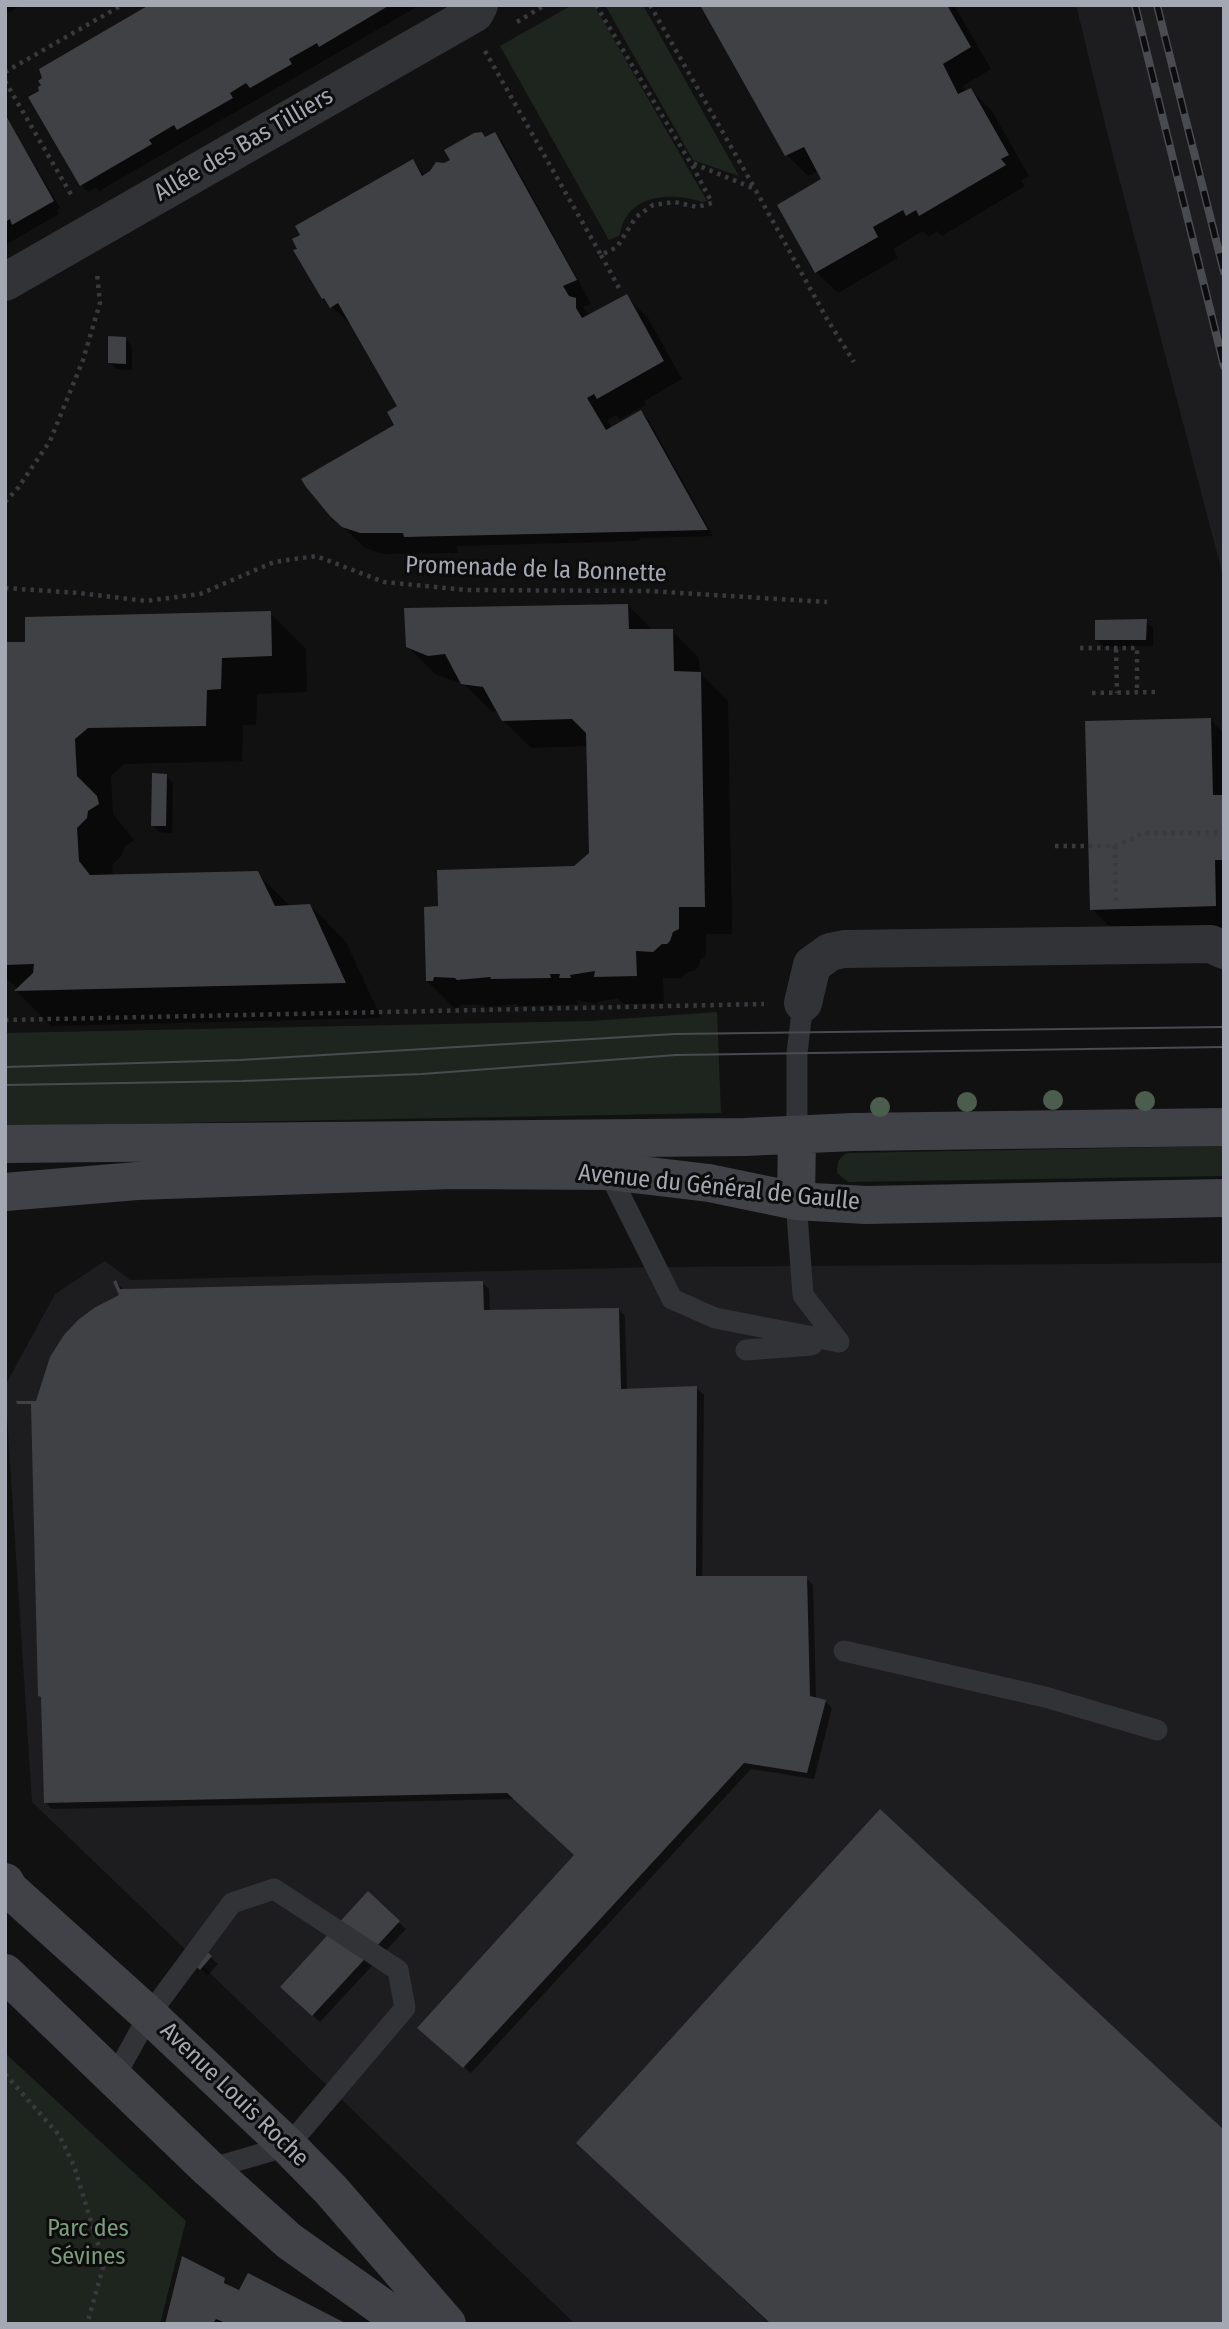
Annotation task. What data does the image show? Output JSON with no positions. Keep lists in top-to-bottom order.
{
  "streets": {
    "main road": ["Avenue du Général de Gaulle", "Avenue Louis Roche"],
    "street": ["Allée des Bas Tilliers"],
    "path": ["Promenade de la Bonnette"]
  },
  "parks": ["Parc des Sévines"]
}
